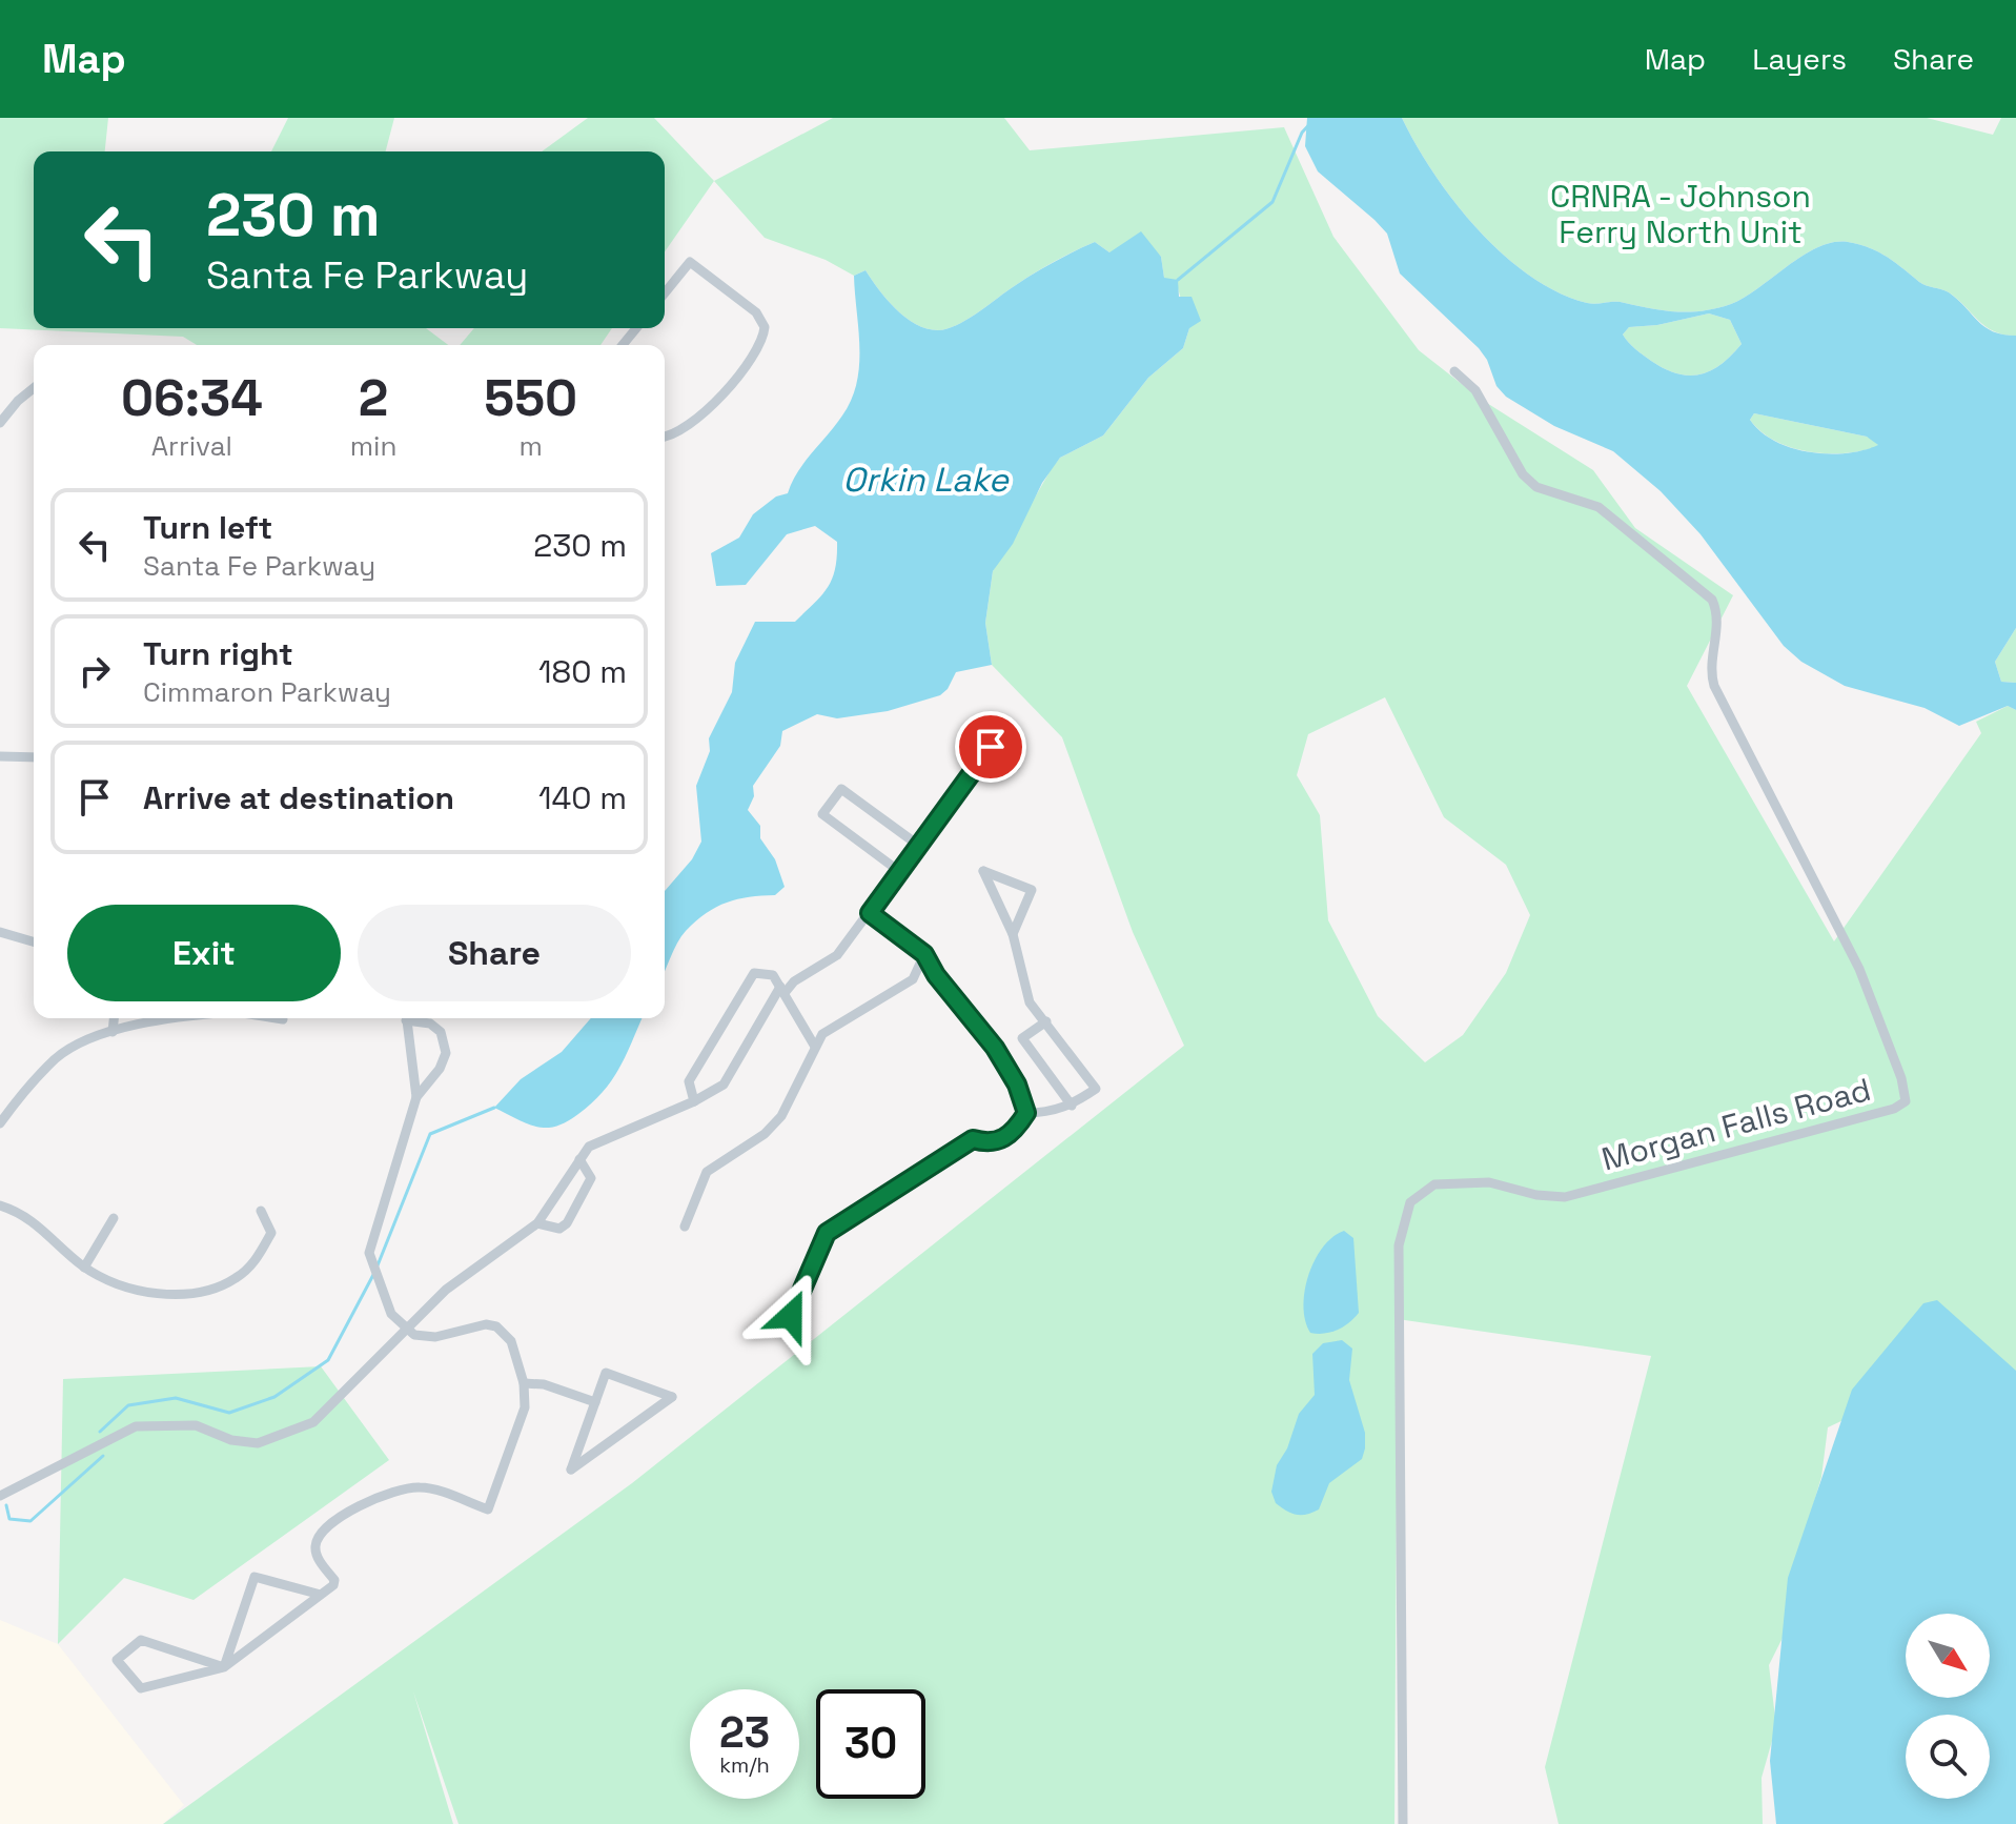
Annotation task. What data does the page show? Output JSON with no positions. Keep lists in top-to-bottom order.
{
  "streets": {
    "street": ["Morgan Falls Road"]
  },
  "water": ["Orkin Lake"],
  "parks": ["CRNRA - Johnson Ferry North Unit"],
  "north": "bottom right",
  "page": {
    "header": "Map",
    "nav": ["Map", "Layers", "Share"],
    "turn": ["230 m", "Santa Fe Parkway"],
    "eta": [
      "06:34",
      "Arrival",
      "2",
      "min",
      "550",
      "m"
    ],
    "list": [
      {
        "name": "Turn left",
        "note": "Santa Fe Parkway",
        "value": "230 m"
      },
      {
        "name": "Turn right",
        "note": "Cimmaron Parkway",
        "value": "180 m"
      },
      {
        "name": "Arrive at destination",
        "value": "140 m"
      }
    ],
    "buttons": ["Exit", "Share"],
    "speed": "23 km/h",
    "limit": "30"
  }
}
